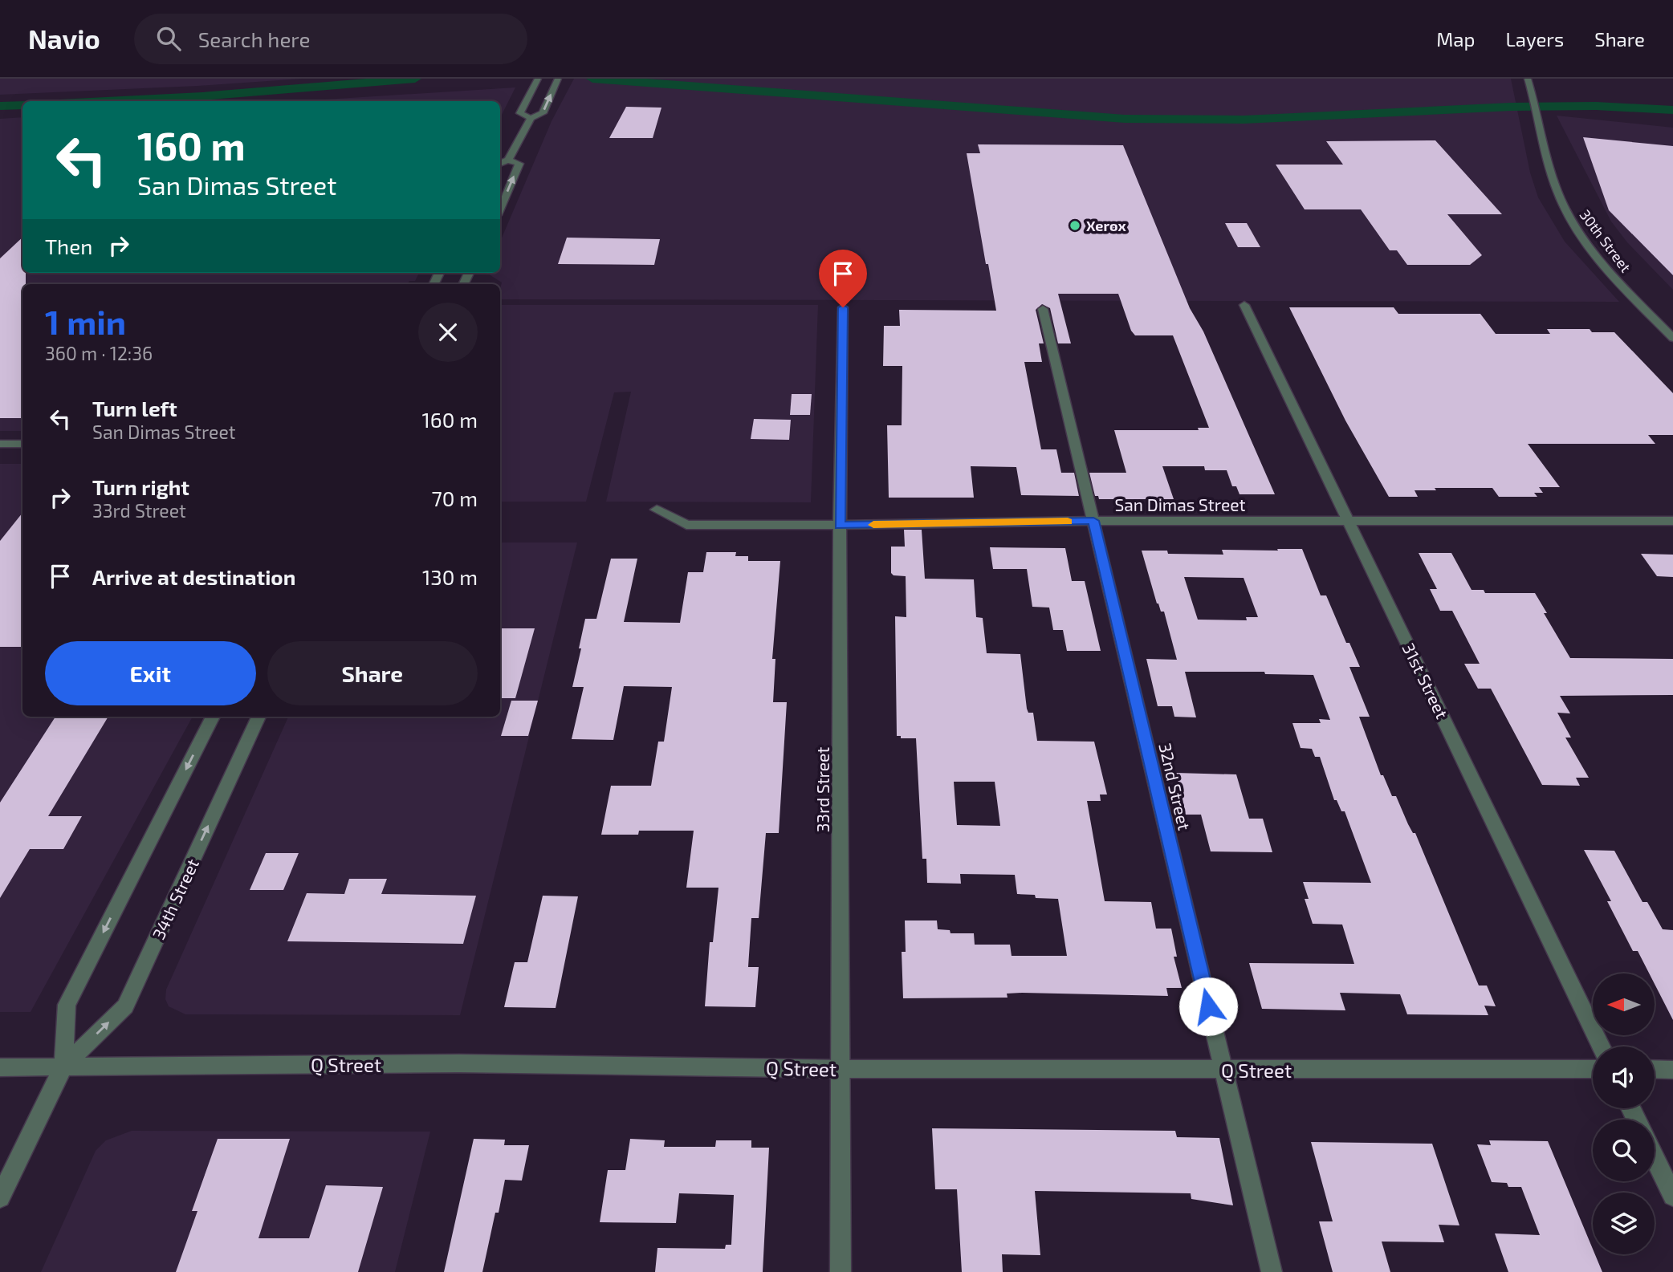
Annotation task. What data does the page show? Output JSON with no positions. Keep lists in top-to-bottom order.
{
  "streets": {
    "street": [
      "30th Street",
      "San Dimas Street",
      "31st Street",
      "32nd Street",
      "33rd Street",
      "34th Street",
      "Q Street"
    ]
  },
  "crossings": [
    ["San Dimas Street", "31st Street"],
    ["San Dimas Street", "32nd Street"],
    ["San Dimas Street", "33rd Street"],
    ["32nd Street", "Q Street"],
    ["33rd Street", "Q Street"],
    ["34th Street", "Q Street"]
  ],
  "places": ["Xerox"],
  "north": "left",
  "page": {
    "header": "Navio",
    "search": "Search here",
    "nav": ["Map", "Layers", "Share"],
    "turn": ["160 m", "San Dimas Street"],
    "then": "Then",
    "heading": ["1 min", "360 m · 12:36"],
    "list": [
      {
        "name": "Turn left",
        "note": "San Dimas Street",
        "value": "160 m"
      },
      {
        "name": "Turn right",
        "note": "33rd Street",
        "value": "70 m"
      },
      {
        "name": "Arrive at destination",
        "value": "130 m"
      }
    ],
    "buttons": ["Exit", "Share"]
  }
}
